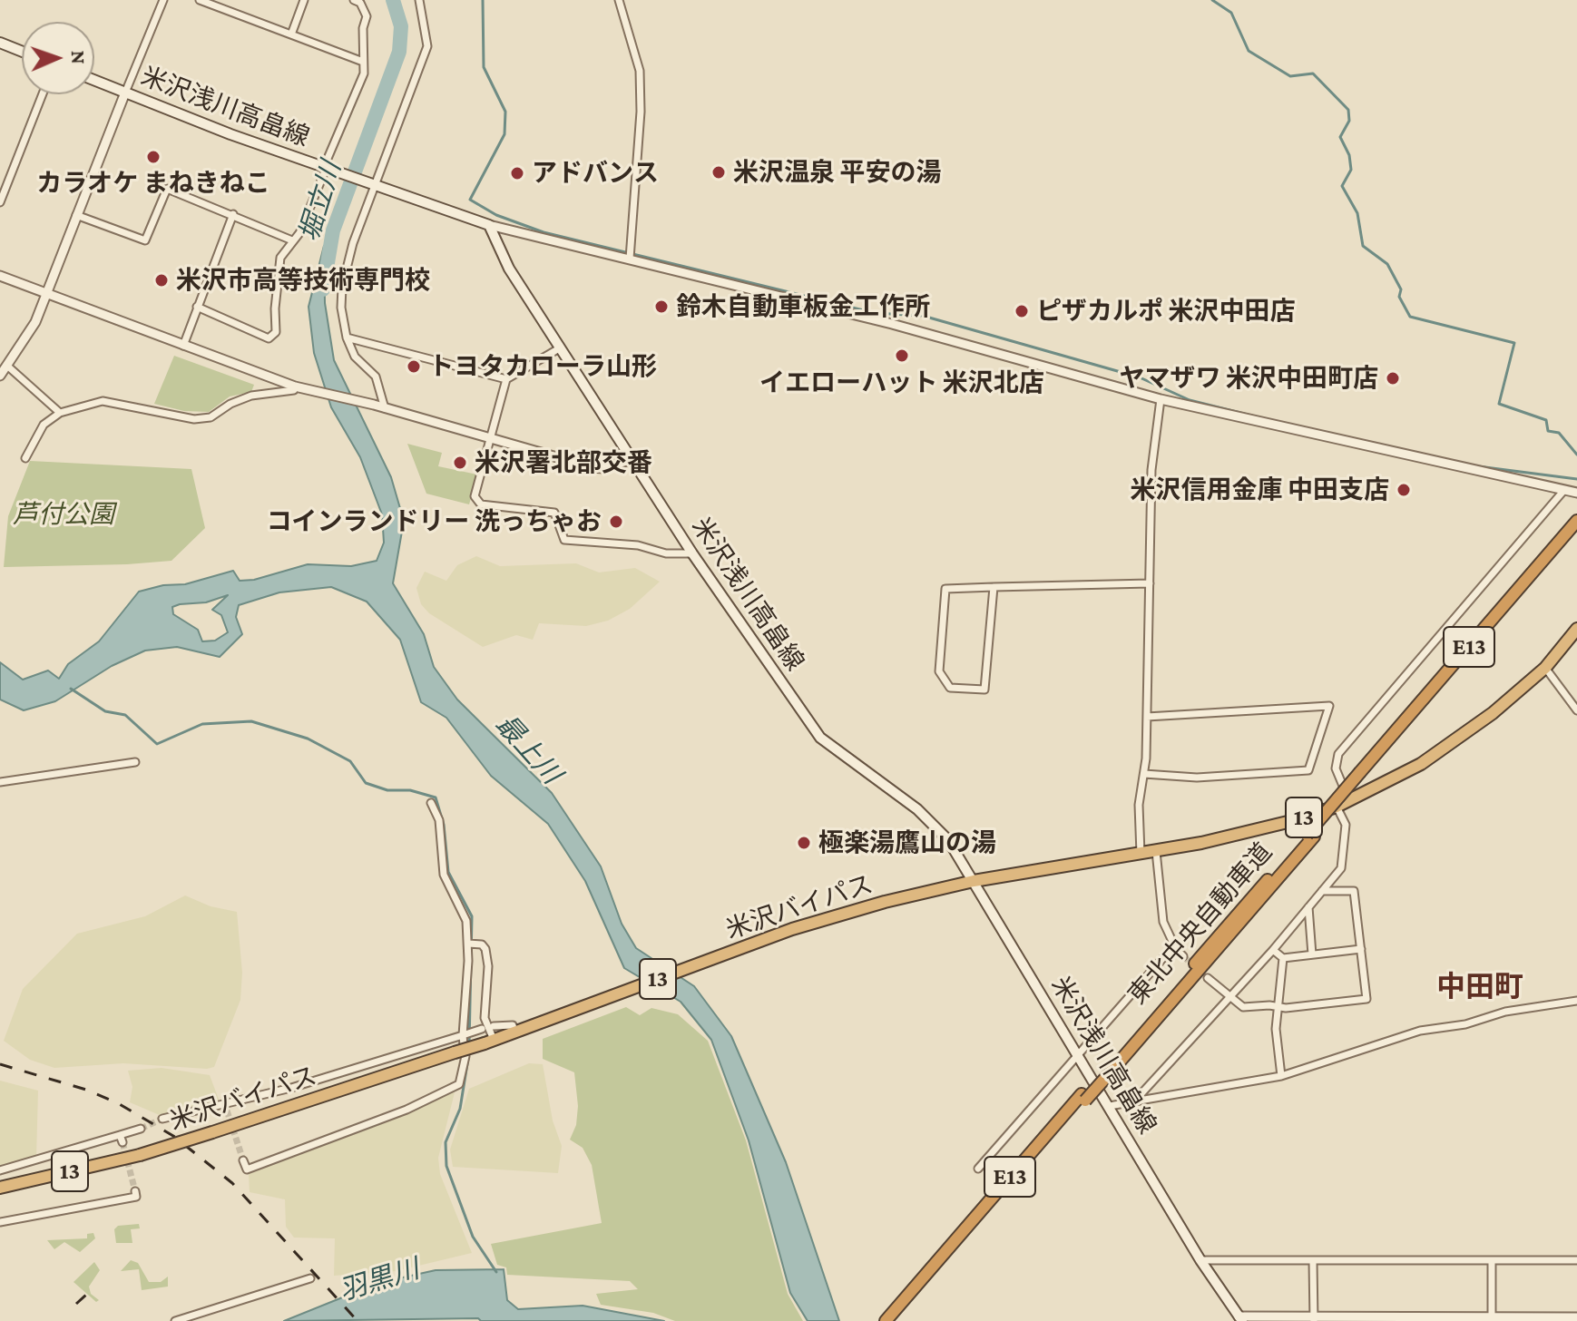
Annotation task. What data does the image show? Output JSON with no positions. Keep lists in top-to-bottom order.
{
  "streets": {
    "highway": [
      "E13",
      "13",
      "米沢バイパス",
      "東北中央自動車道"
    ],
    "main road": ["米沢浅川高畠線"]
  },
  "crossings": [
    ["米沢浅川高畠線", "米沢バイパス"]
  ],
  "districts": ["中田町"],
  "water": ["堀立川", "最上川", "羽黒川"],
  "parks": ["芦付公園"],
  "places": [
    "カラオケ まねきねこ",
    "米沢温泉 平安の湯",
    "アドバンス",
    "米沢市高等技術専門校",
    "鈴木自動車板金工作所",
    "ピザカルポ 米沢中田店",
    "イエローハット 米沢北店",
    "トヨタカローラ山形",
    "ヤマザワ 米沢中田町店",
    "米沢署北部交番",
    "米沢信用金庫 中田支店",
    "コインランドリー 洗っちゃお",
    "極楽湯鷹山の湯"
  ],
  "north": "right"
}
